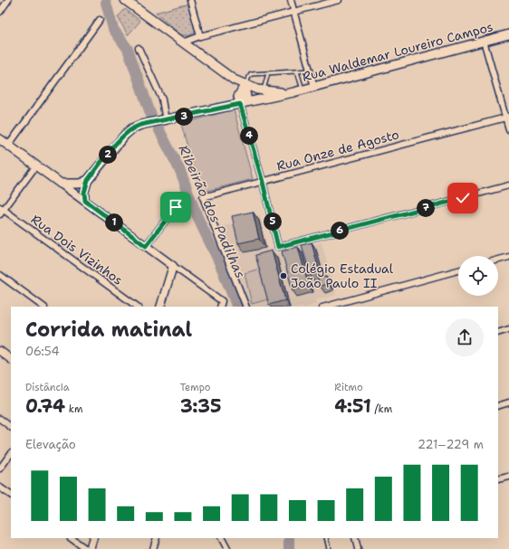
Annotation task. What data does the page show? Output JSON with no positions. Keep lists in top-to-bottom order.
{
  "streets": {
    "main road": ["Rua Waldemar Loureiro Campos"],
    "street": ["Rua Onze de Agosto", "Rua Dois Vizinhos"]
  },
  "water": ["Ribeirão dos Padilhas"],
  "places": ["Colégio Estadual João Paulo II"],
  "page": {
    "pins": [
      "3",
      "4",
      "2",
      "7",
      "5",
      "1",
      "6"
    ],
    "heading": ["Corrida matinal", "06:54"],
    "stats": [
      ["Distância", "0.74 km"],
      ["Tempo", "3:35"],
      ["Ritmo", "4:51 /km"]
    ],
    "chart": ["Elevação", "221–229 m"]
  }
}
